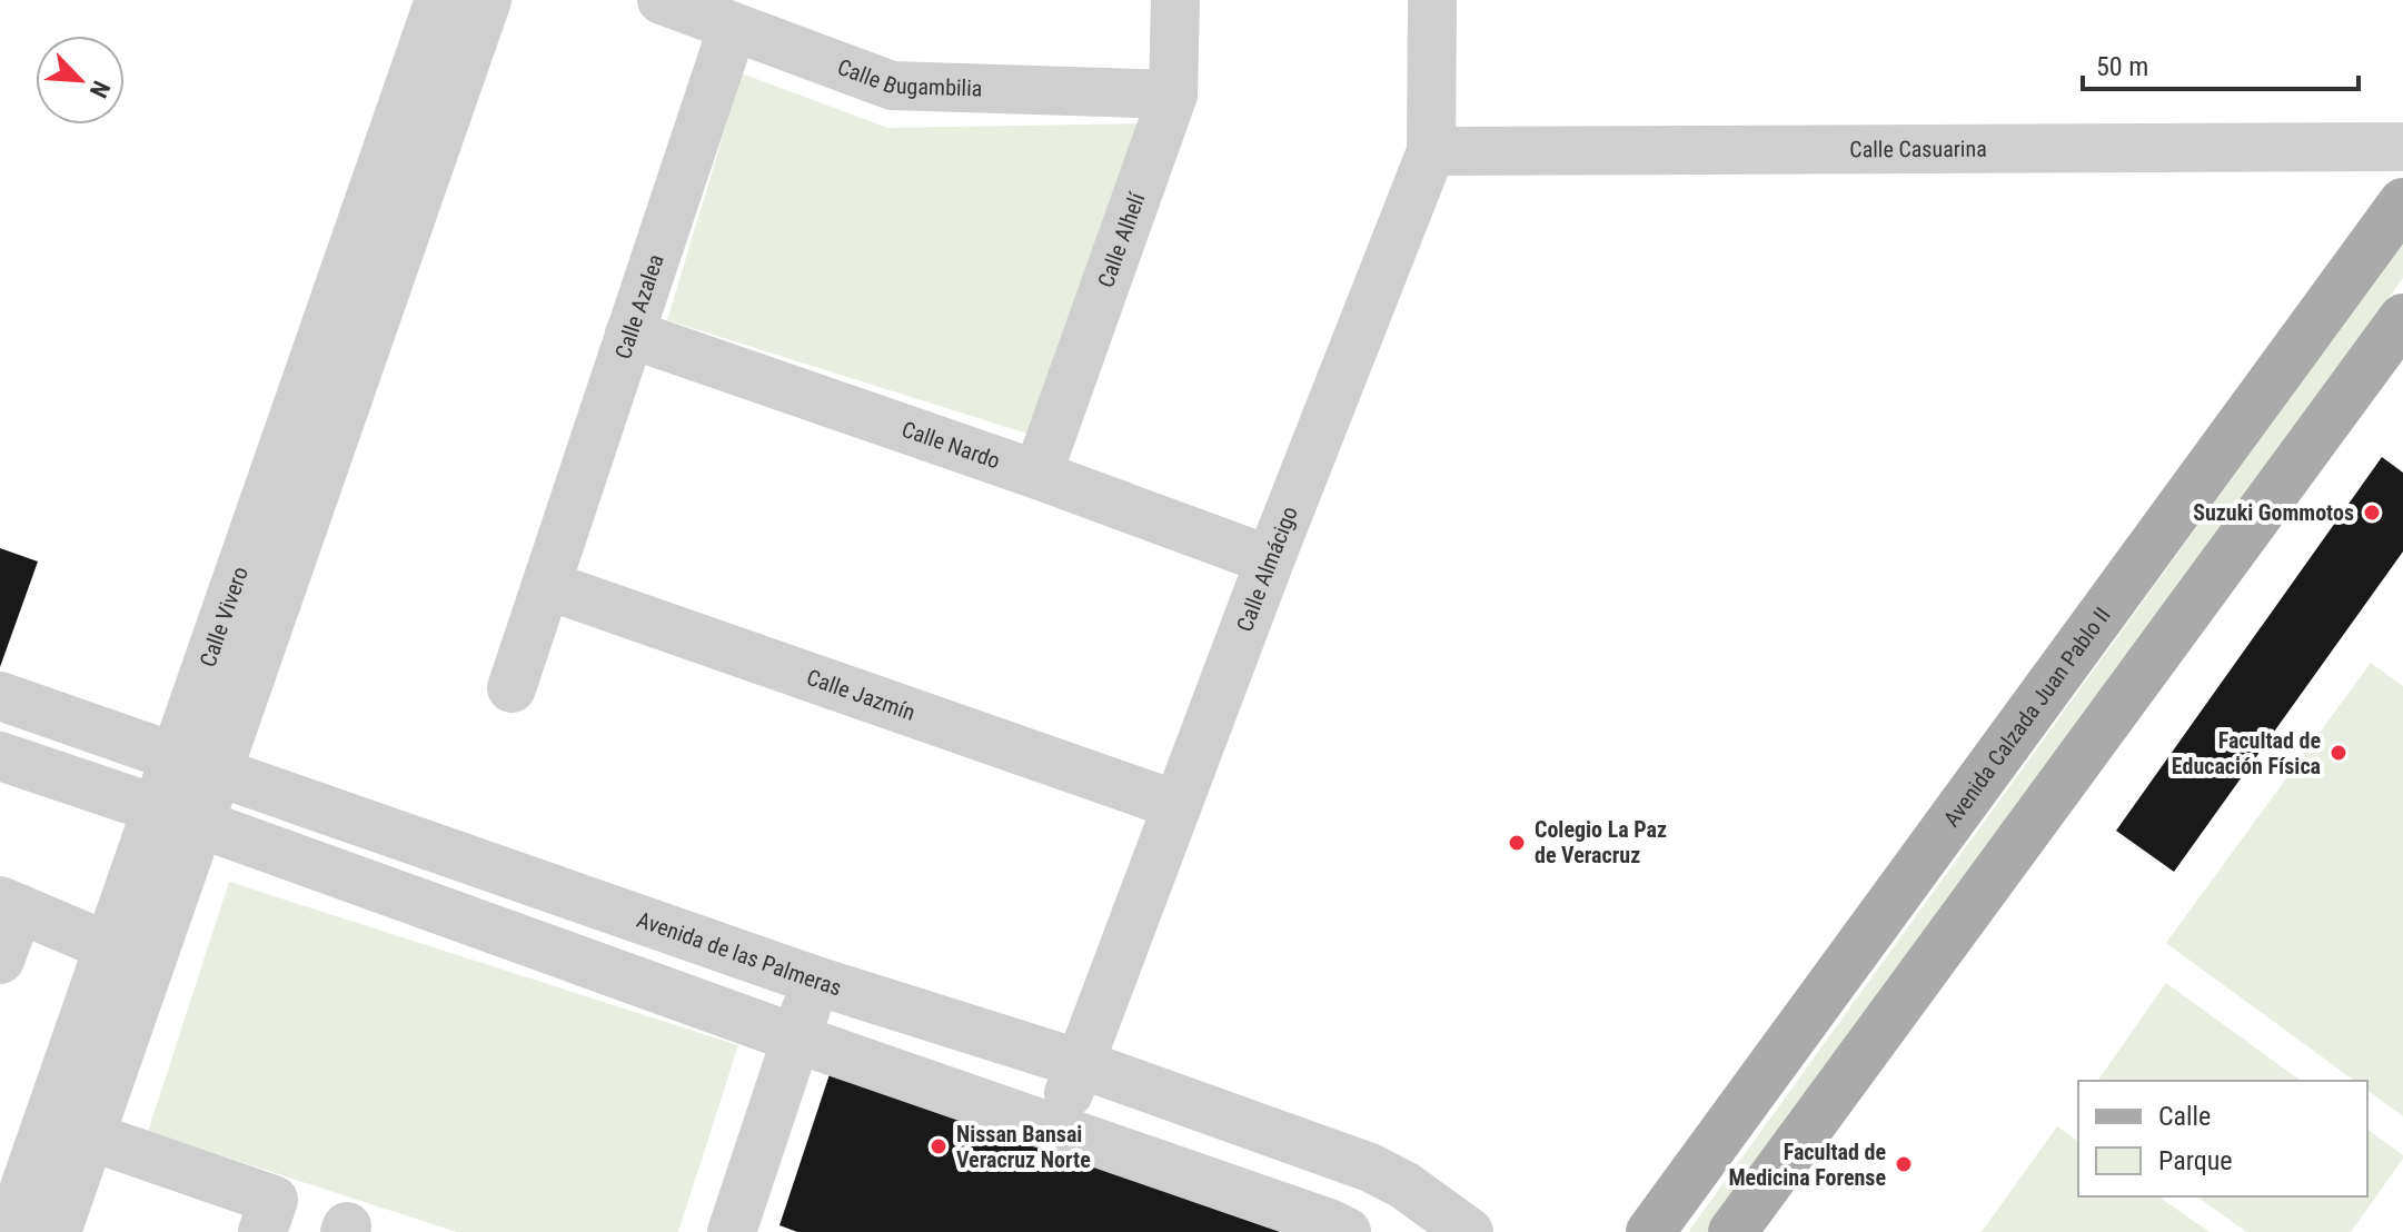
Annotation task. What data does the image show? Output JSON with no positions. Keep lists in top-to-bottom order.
{
  "streets": {
    "main road": ["Avenida Calzada Juan Pablo II"],
    "street": [
      "Calle Bugambilia",
      "Calle Casuarina",
      "Calle Alhelí",
      "Calle Azalea",
      "Calle Nardo",
      "Calle Almácigo",
      "Calle Vivero",
      "Calle Jazmín",
      "Avenida de las Palmeras"
    ]
  },
  "crossings": [
    ["Calle Bugambilia", "Calle Alhelí"],
    ["Calle Bugambilia", "Calle Azalea"],
    ["Calle Casuarina", "Calle Almácigo"],
    ["Calle Alhelí", "Calle Nardo"],
    ["Calle Azalea", "Calle Nardo"],
    ["Calle Azalea", "Calle Jazmín"],
    ["Calle Nardo", "Calle Almácigo"],
    ["Calle Almácigo", "Calle Jazmín"],
    ["Calle Almácigo", "Avenida de las Palmeras"],
    ["Calle Vivero", "Avenida de las Palmeras"]
  ],
  "places": [
    "Suzuki Gommotos",
    "Facultad de Educación Física",
    "Colegio La Paz de Veracruz",
    "Nissan Bansai Veracruz Norte",
    "Facultad de Medicina Forense"
  ],
  "legend": ["Calle", "Parque"],
  "scale_bar": "50 m",
  "north": "bottom right"
}
